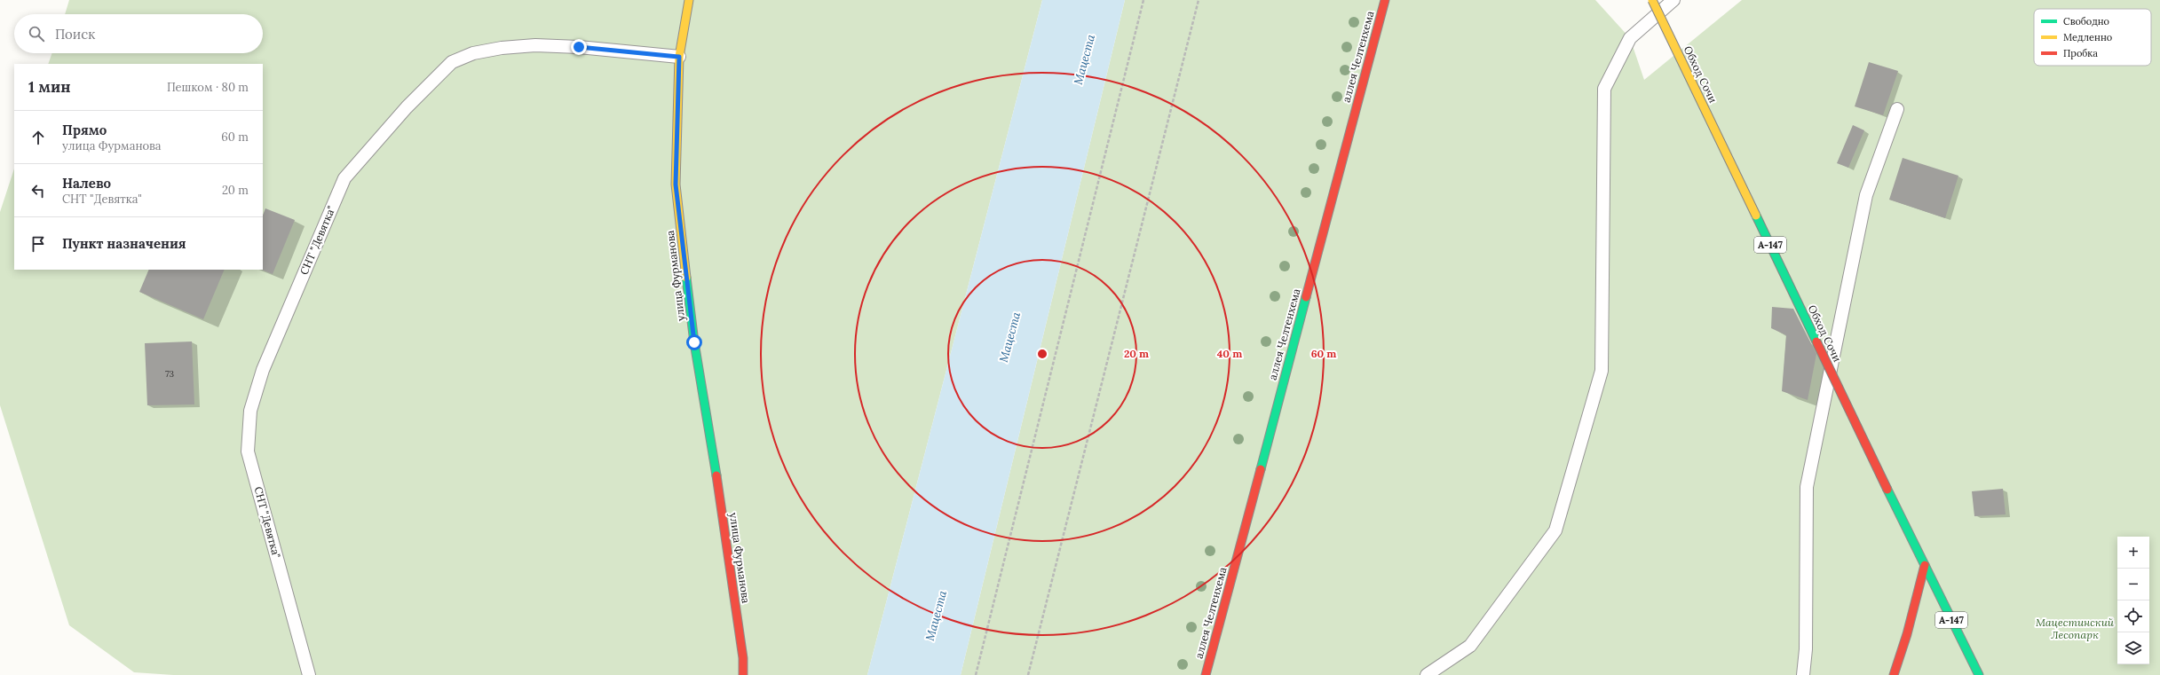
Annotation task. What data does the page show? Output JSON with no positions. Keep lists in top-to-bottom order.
{
  "streets": {
    "main road": [
      "аллея Челтенхема",
      "Обход Сочи",
      "А-147",
      "улица Фурманова"
    ],
    "lane": ["СНТ \"Девятка\""]
  },
  "crossings": [
    ["СНТ \"Девятка\"", "улица Фурманова"]
  ],
  "water": ["Мацеста"],
  "parks": ["Мацестинский Лесопарк"],
  "house_numbers": ["73"],
  "legend": ["Свободно", "Медленно", "Пробка"],
  "page": {
    "search": "Поиск",
    "heading": ["1 мин", "Пешком · 80 m"],
    "list": [
      ["Прямо", "улица Фурманова", "60 m"],
      ["Налево", "СНТ \"Девятка\"", "20 m"],
      "Пункт назначения"
    ],
    "map_buttons": ["+", "−"]
  },
  "rings": ["20 m", "40 m", "60 m"]
}
